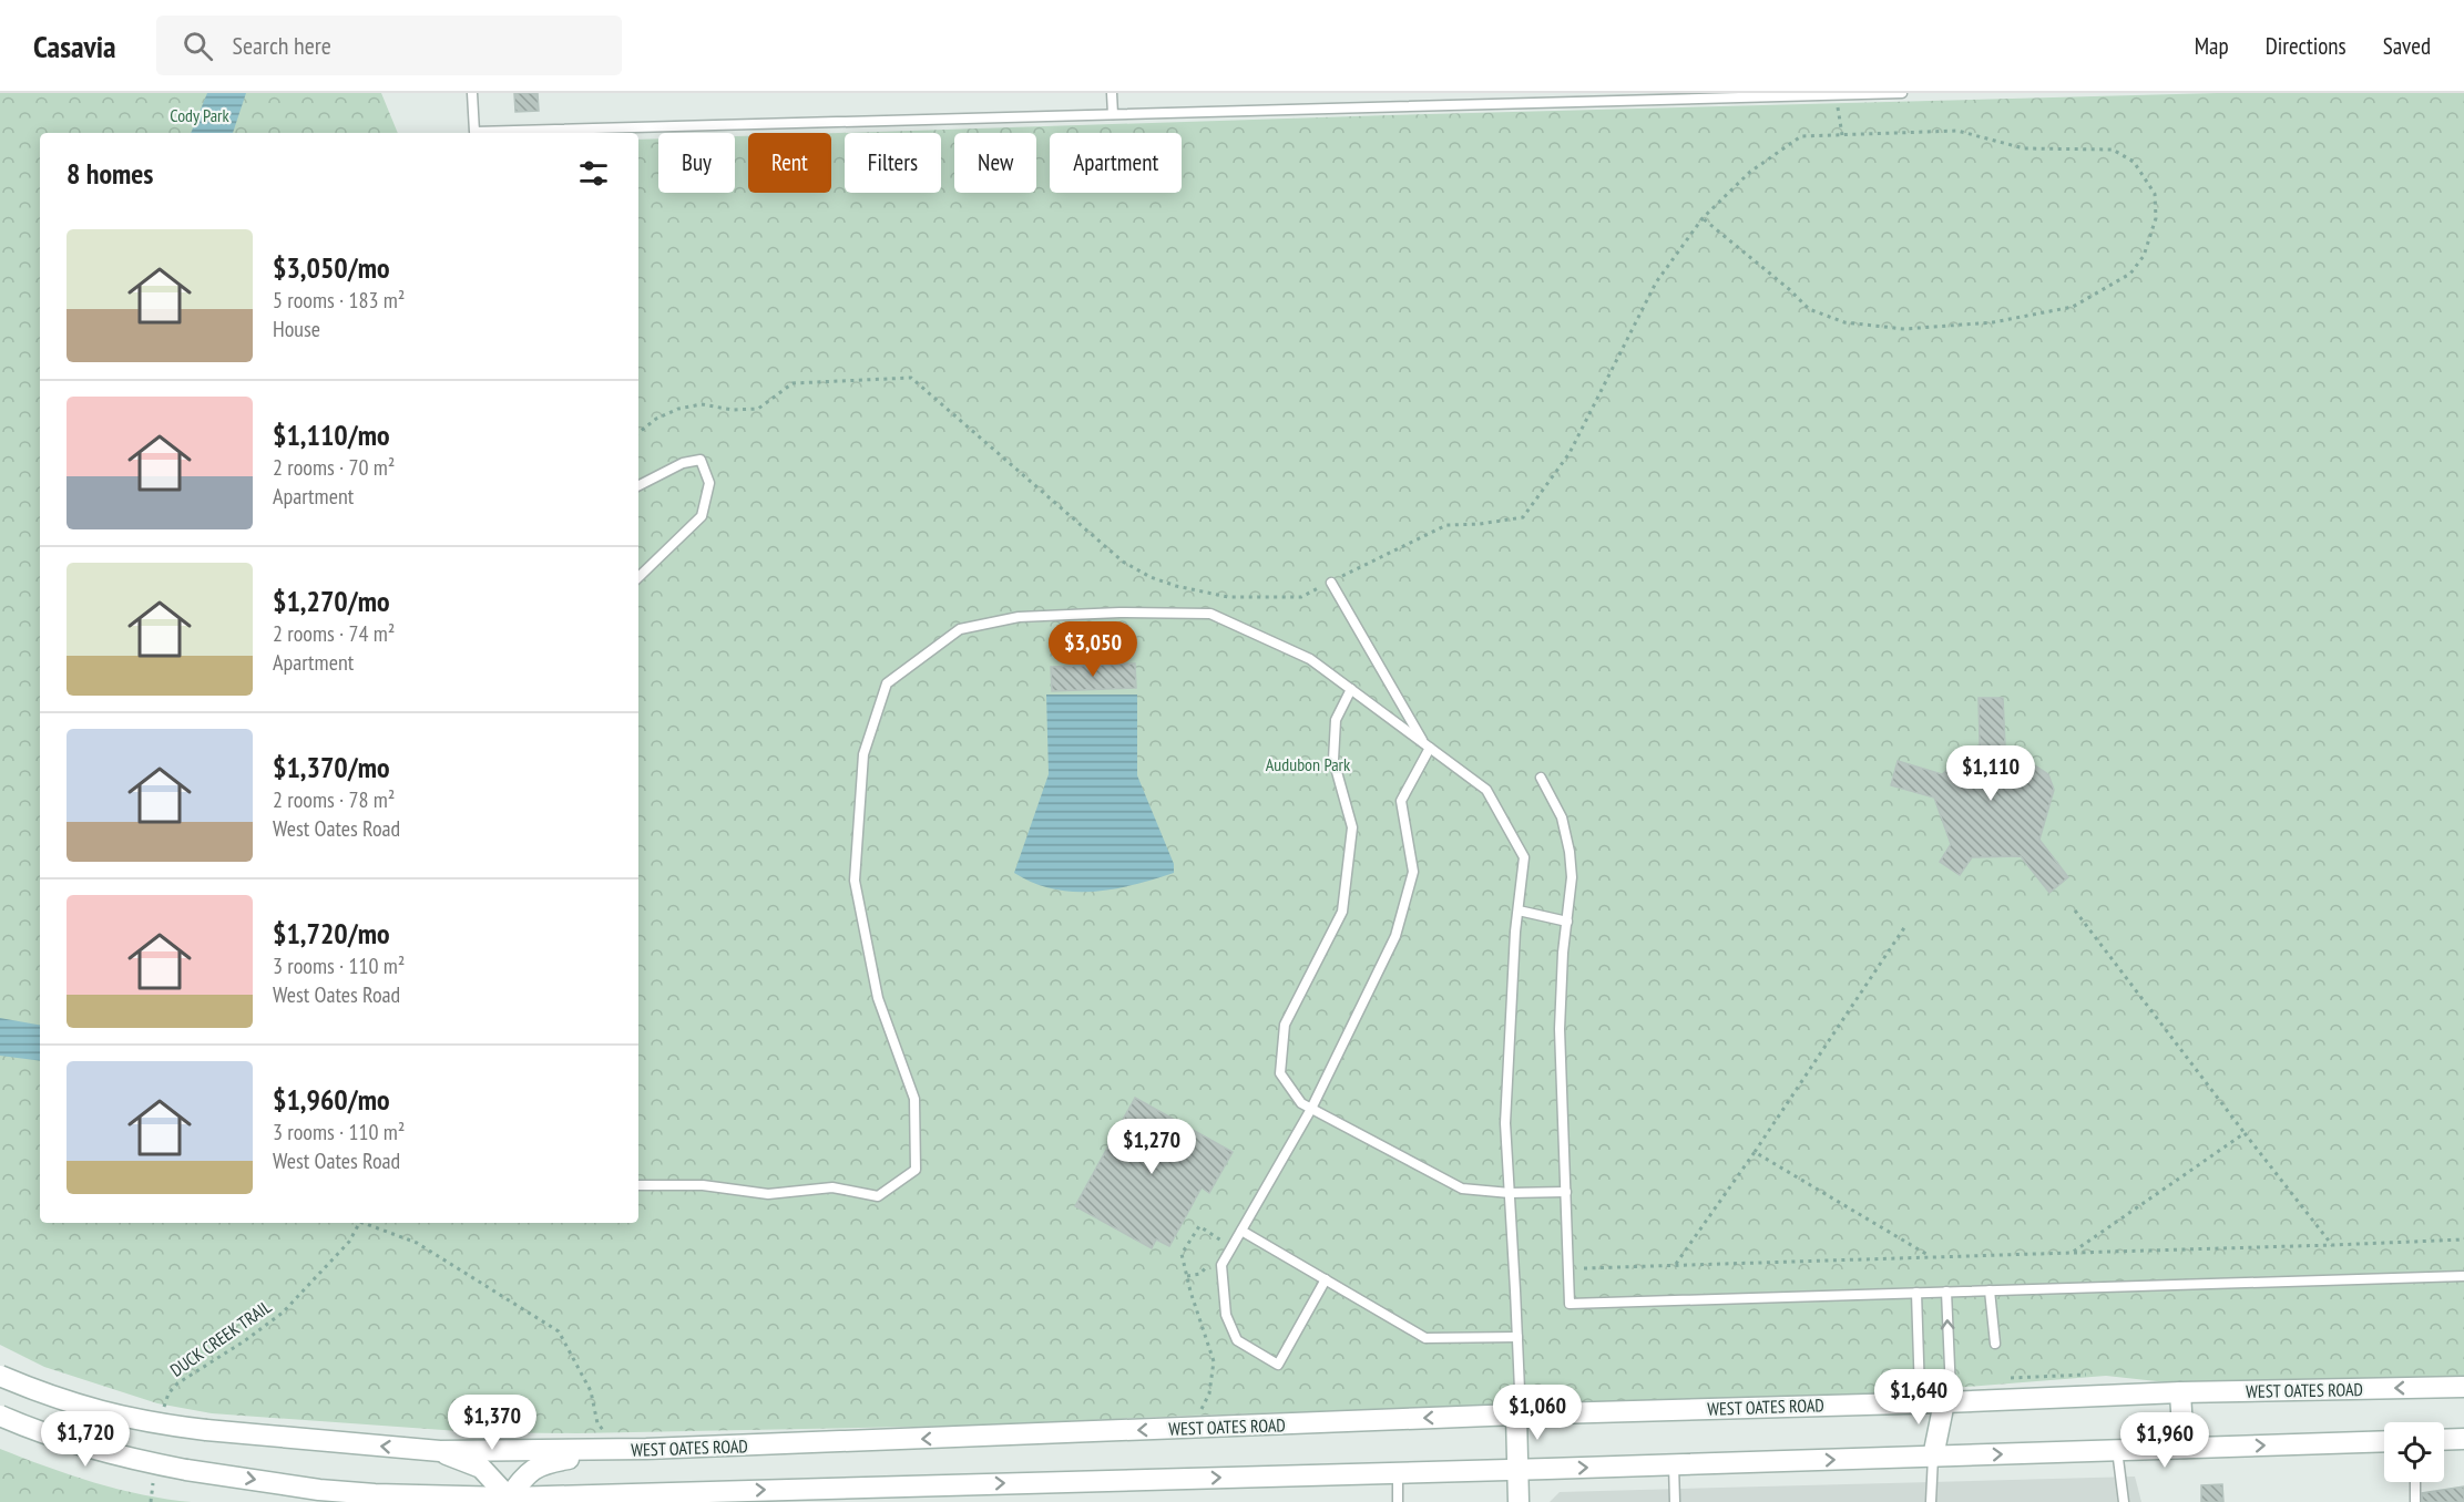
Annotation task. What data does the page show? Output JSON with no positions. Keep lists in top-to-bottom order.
{
  "streets": {
    "main road": ["WEST OATES ROAD"],
    "path": ["DUCK CREEK TRAIL"]
  },
  "parks": ["Cody Park", "Audubon Park"],
  "page": {
    "header": "Casavia",
    "search": "Search here",
    "nav": ["Map", "Directions", "Saved"],
    "chip": [
      "Buy",
      "Rent",
      "Filters",
      "New",
      "Apartment"
    ],
    "heading": "8 homes",
    "list": [
      {
        "name": "$3,050/mo",
        "note": "5 rooms · 183 m² · House"
      },
      {
        "name": "$1,110/mo",
        "note": "2 rooms · 70 m² · Apartment"
      },
      {
        "name": "$1,270/mo",
        "note": "2 rooms · 74 m² · Apartment"
      },
      {
        "name": "$1,370/mo",
        "note": "2 rooms · 78 m² · West Oates Road"
      },
      {
        "name": "$1,720/mo",
        "note": "3 rooms · 110 m² · West Oates Road"
      },
      {
        "name": "$1,960/mo",
        "note": "3 rooms · 110 m² · West Oates Road"
      }
    ],
    "price": [
      "$3,050",
      "$1,110",
      "$1,270",
      "$1,640",
      "$1,060",
      "$1,370",
      "$1,720",
      "$1,960"
    ]
  }
}
